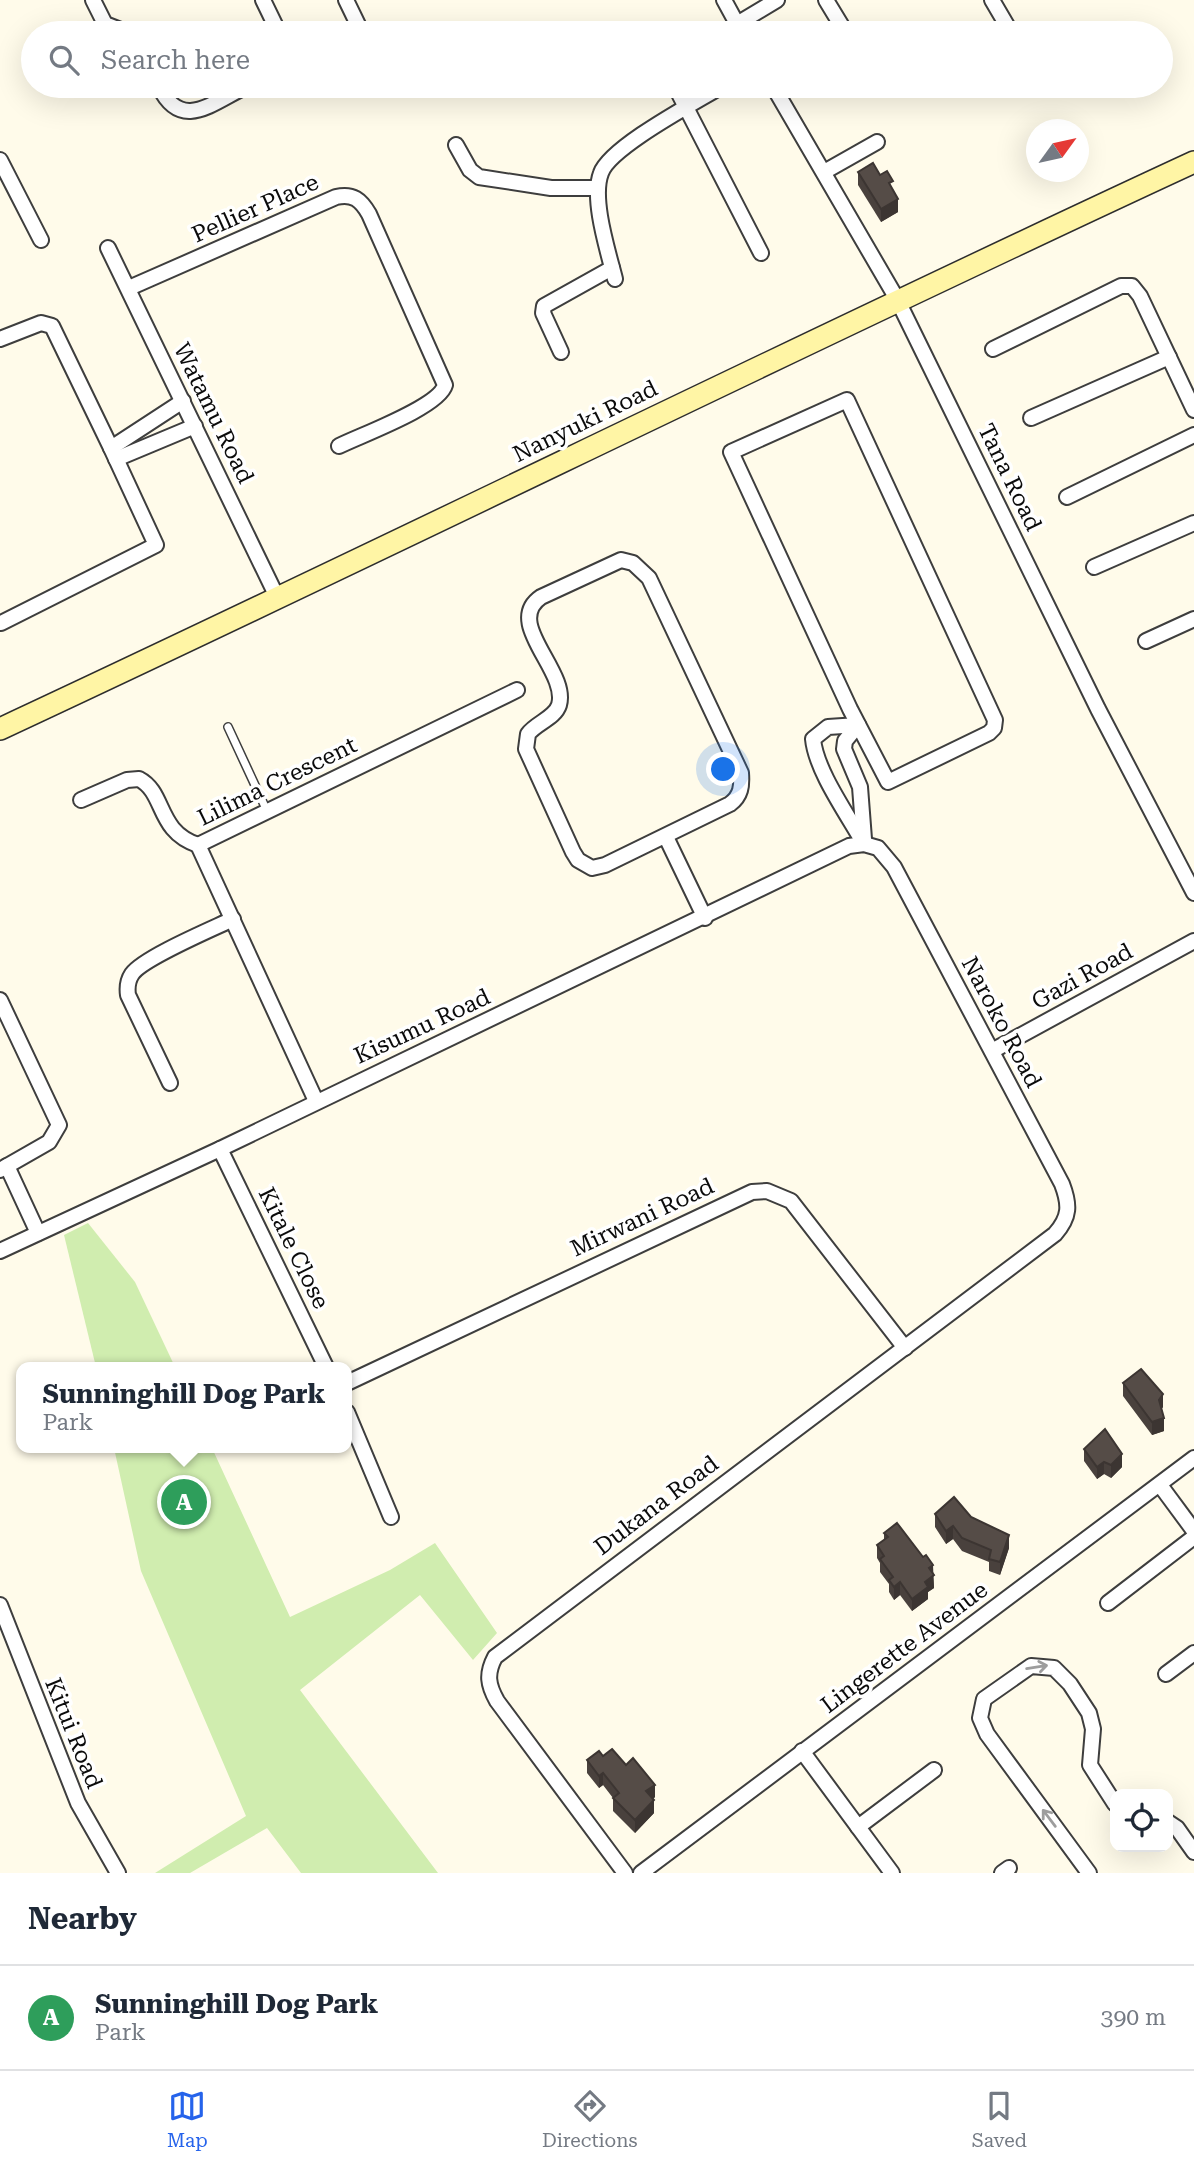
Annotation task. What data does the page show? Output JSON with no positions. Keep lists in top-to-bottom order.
{
  "streets": {
    "street": [
      "Pellier Place",
      "Watamu Road",
      "Nanyuki Road",
      "Tana Road",
      "Lilima Crescent",
      "Gazi Road",
      "Naroko Road",
      "Kisumu Road",
      "Mirwani Road",
      "Kitale Close",
      "Dukana Road",
      "Lingerette Avenue",
      "Kitui Road"
    ]
  },
  "crossings": [
    ["Pellier Place", "Watamu Road"],
    ["Watamu Road", "Nanyuki Road"],
    ["Nanyuki Road", "Tana Road"],
    ["Lilima Crescent", "Kisumu Road"],
    ["Gazi Road", "Naroko Road"],
    ["Naroko Road", "Kisumu Road"],
    ["Naroko Road", "Dukana Road"],
    ["Kisumu Road", "Kitale Close"],
    ["Mirwani Road", "Dukana Road"]
  ],
  "north": "top right",
  "page": {
    "search": "Search here",
    "popup": ["Sunninghill Dog Park", "Park"],
    "pins": "A",
    "heading": "Nearby",
    "list": [
      {
        "mark": "A",
        "name": "Sunninghill Dog Park",
        "note": "Park",
        "value": "390 m"
      }
    ],
    "nav": ["Map", "Directions", "Saved"]
  }
}
